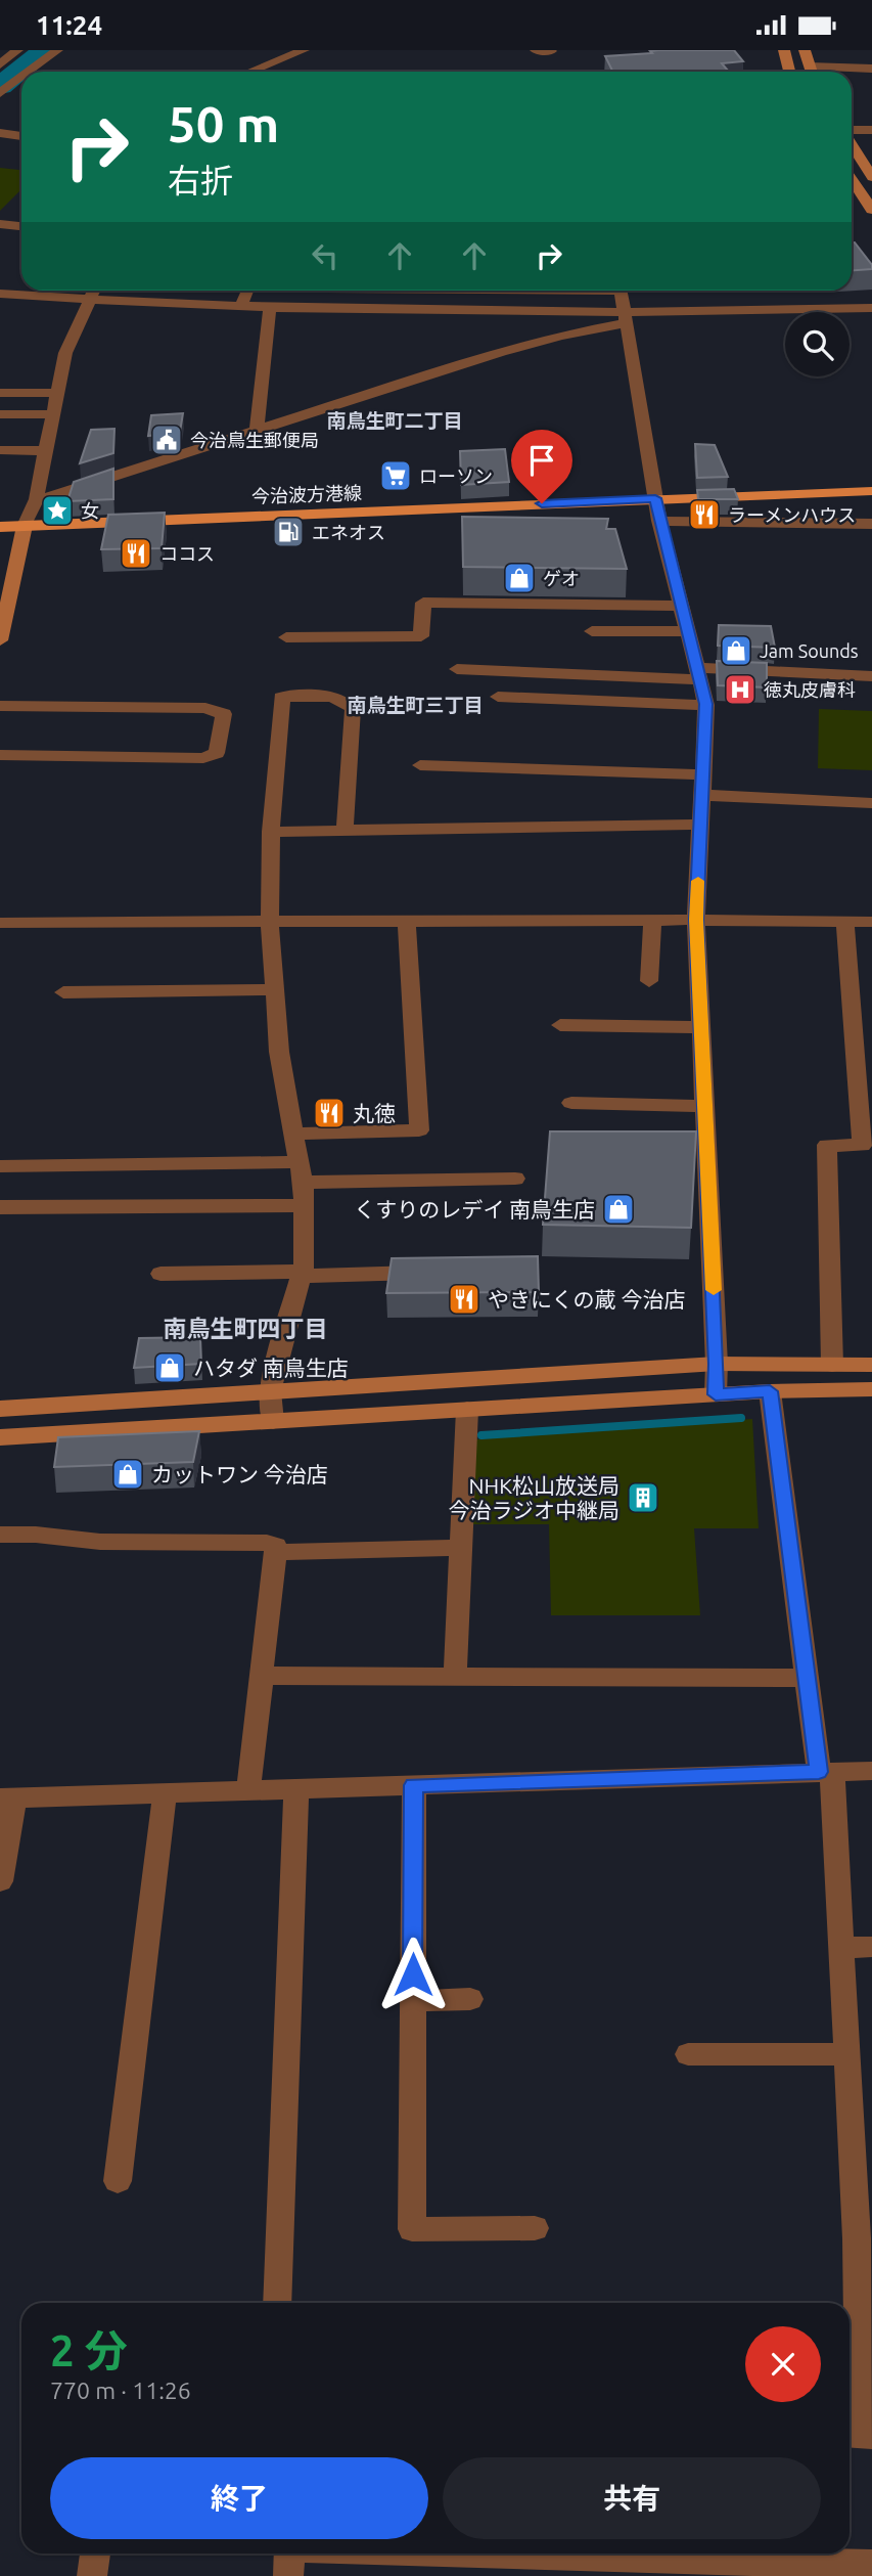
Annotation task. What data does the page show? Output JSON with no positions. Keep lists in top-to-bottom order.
{
  "streets": {
    "main road": ["今治波方港線"]
  },
  "districts": ["南鳥生町二丁目", "南鳥生町三丁目", "南鳥生町四丁目"],
  "places": {
    "public building": ["今治鳥生郵便局"],
    "supermarket": ["ローソン"],
    "place": ["女"],
    "restaurant": [
      "ラーメンハウス",
      "ココス",
      "丸徳",
      "やきにくの蔵 今治店"
    ],
    "fuel station": ["エネオス"],
    "shop": [
      "ゲオ",
      "Jam Sounds",
      "くすりのレデイ 南鳥生店",
      "ハタダ 南鳥生店",
      "カットワン 今治店"
    ],
    "hospital": ["徳丸皮膚科"],
    "building": ["NHK松山放送局 今治ラジオ中継局"]
  },
  "page": {
    "status": "11:24",
    "turn": ["50 m", "右折"],
    "heading": ["2 分", "770 m · 11:26"],
    "buttons": ["終了", "共有"]
  }
}
